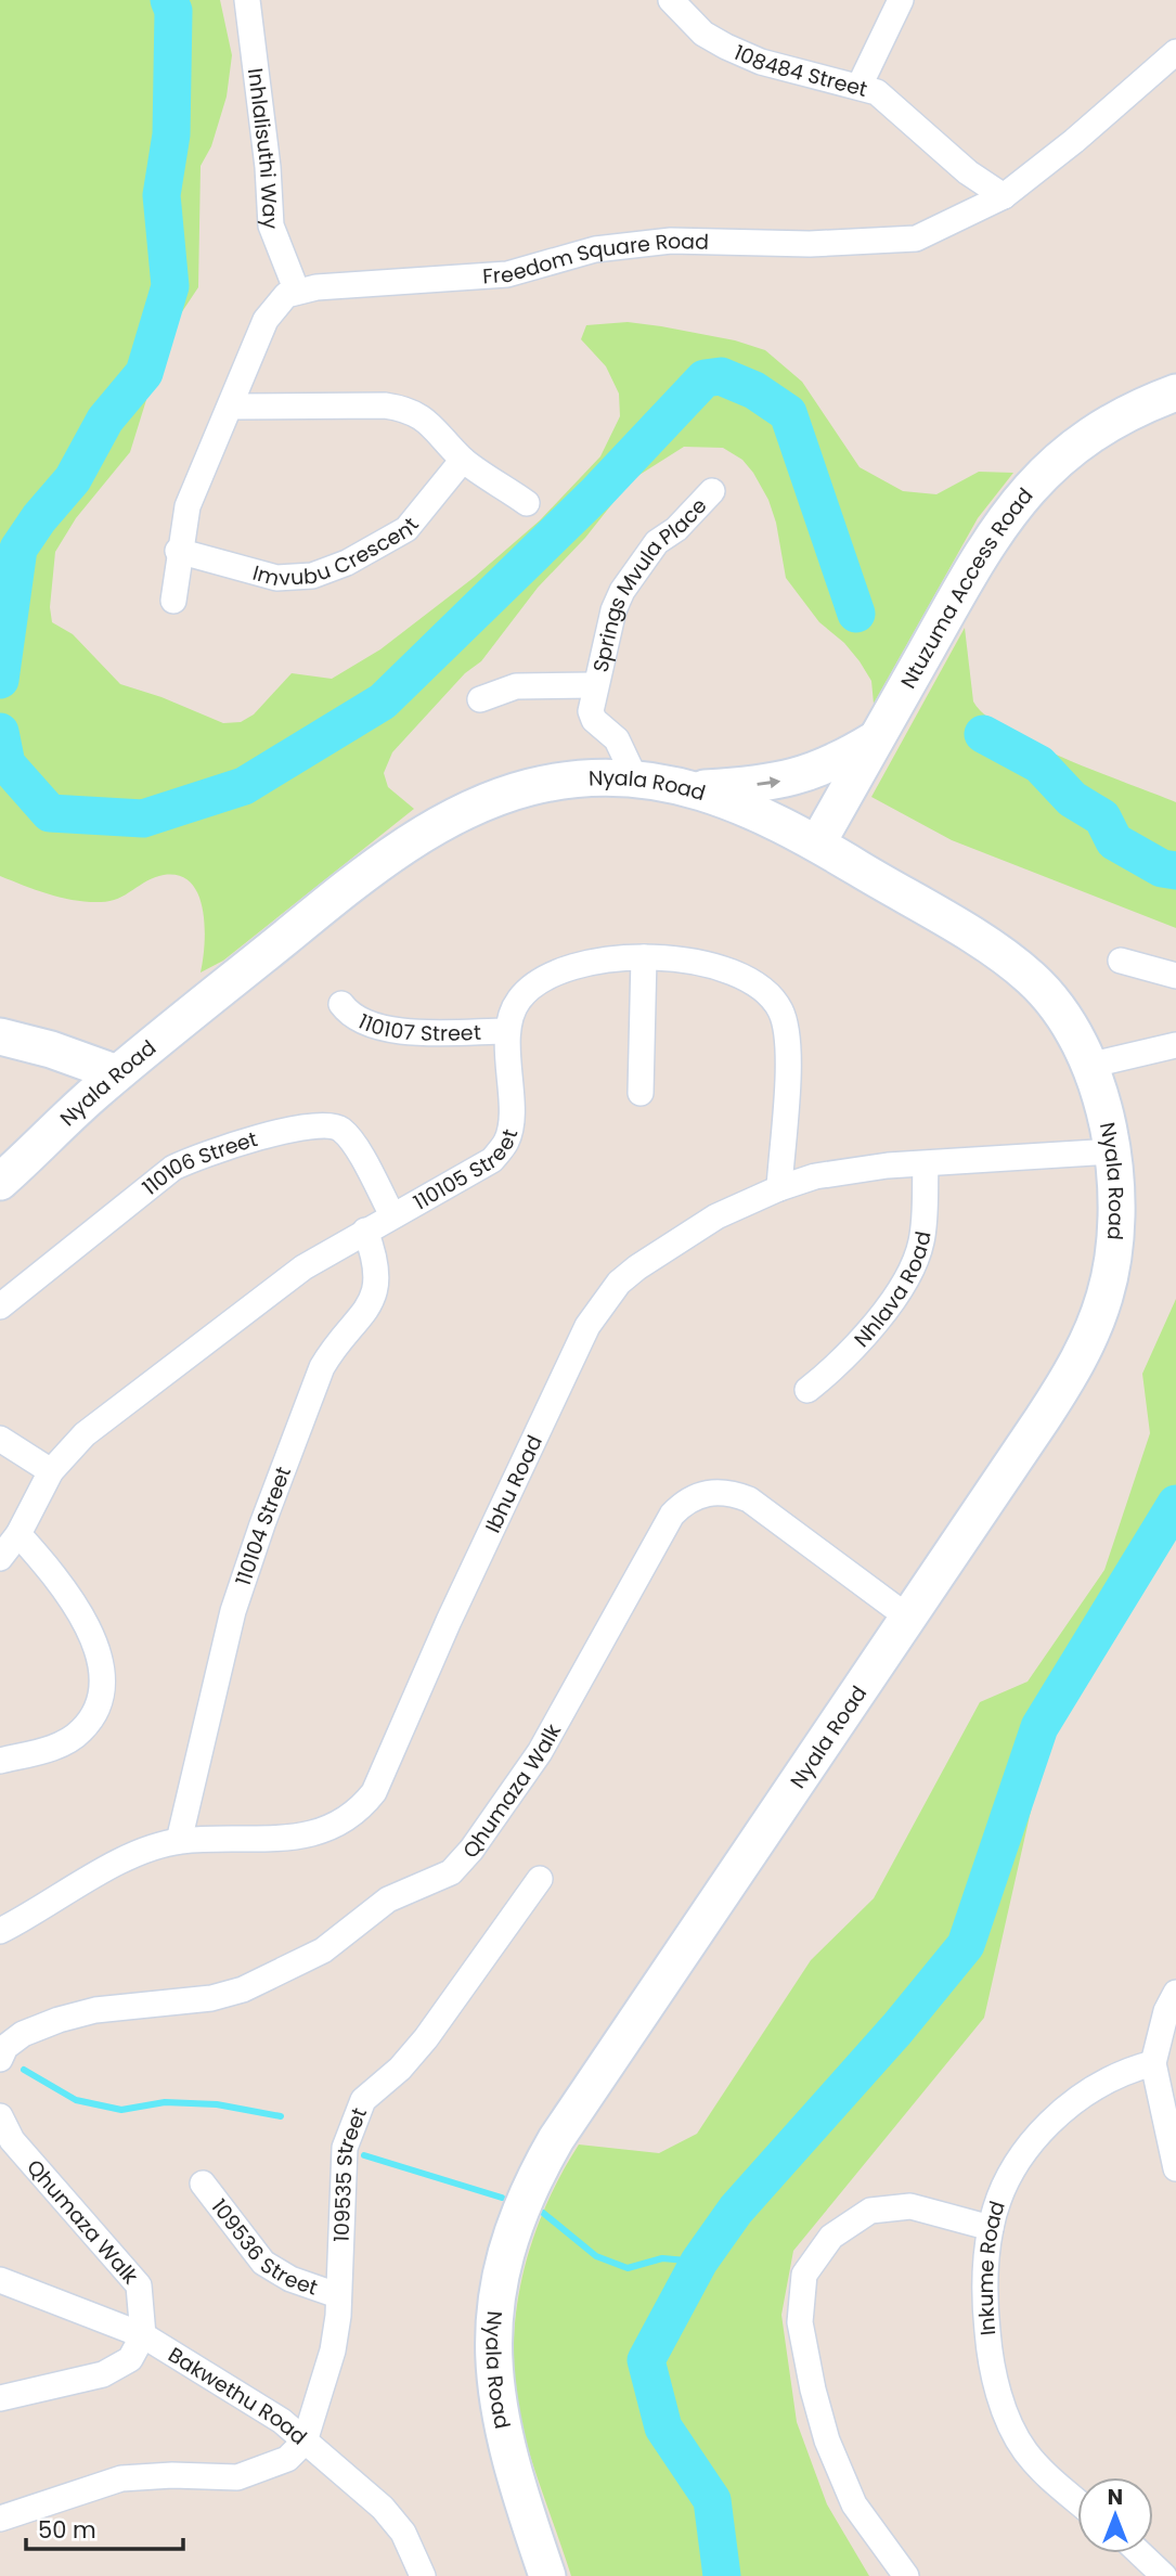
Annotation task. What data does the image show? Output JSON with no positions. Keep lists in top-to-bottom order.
{
  "streets": {
    "street": [
      "108484 Street",
      "Inhlalisuthi Way",
      "Freedom Square Road",
      "Imvubu Crescent",
      "Springs Mvula Place",
      "Ntuzuma Access Road",
      "Nyala Road",
      "110107 Street",
      "110105 Street",
      "110106 Street",
      "Nhlava Road",
      "Ibhu Road",
      "110104 Street",
      "Qhumaza Walk",
      "109535 Street",
      "109536 Street",
      "Inkume Road",
      "Bakwethu Road"
    ]
  },
  "crossings": [
    ["108484 Street", "Freedom Square Road"],
    ["Inhlalisuthi Way", "Freedom Square Road"],
    ["Springs Mvula Place", "Nyala Road"],
    ["Ntuzuma Access Road", "Nyala Road"],
    ["Nyala Road", "Ibhu Road"],
    ["Nyala Road", "Qhumaza Walk"],
    ["110107 Street", "110105 Street"],
    ["110105 Street", "110106 Street"],
    ["110105 Street", "Ibhu Road"],
    ["110105 Street", "110104 Street"],
    ["Nhlava Road", "Ibhu Road"],
    ["Ibhu Road", "110104 Street"],
    ["Qhumaza Walk", "Bakwethu Road"],
    ["109535 Street", "109536 Street"],
    ["109535 Street", "Bakwethu Road"]
  ],
  "scale_bar": "50 m",
  "north": "top"
}
